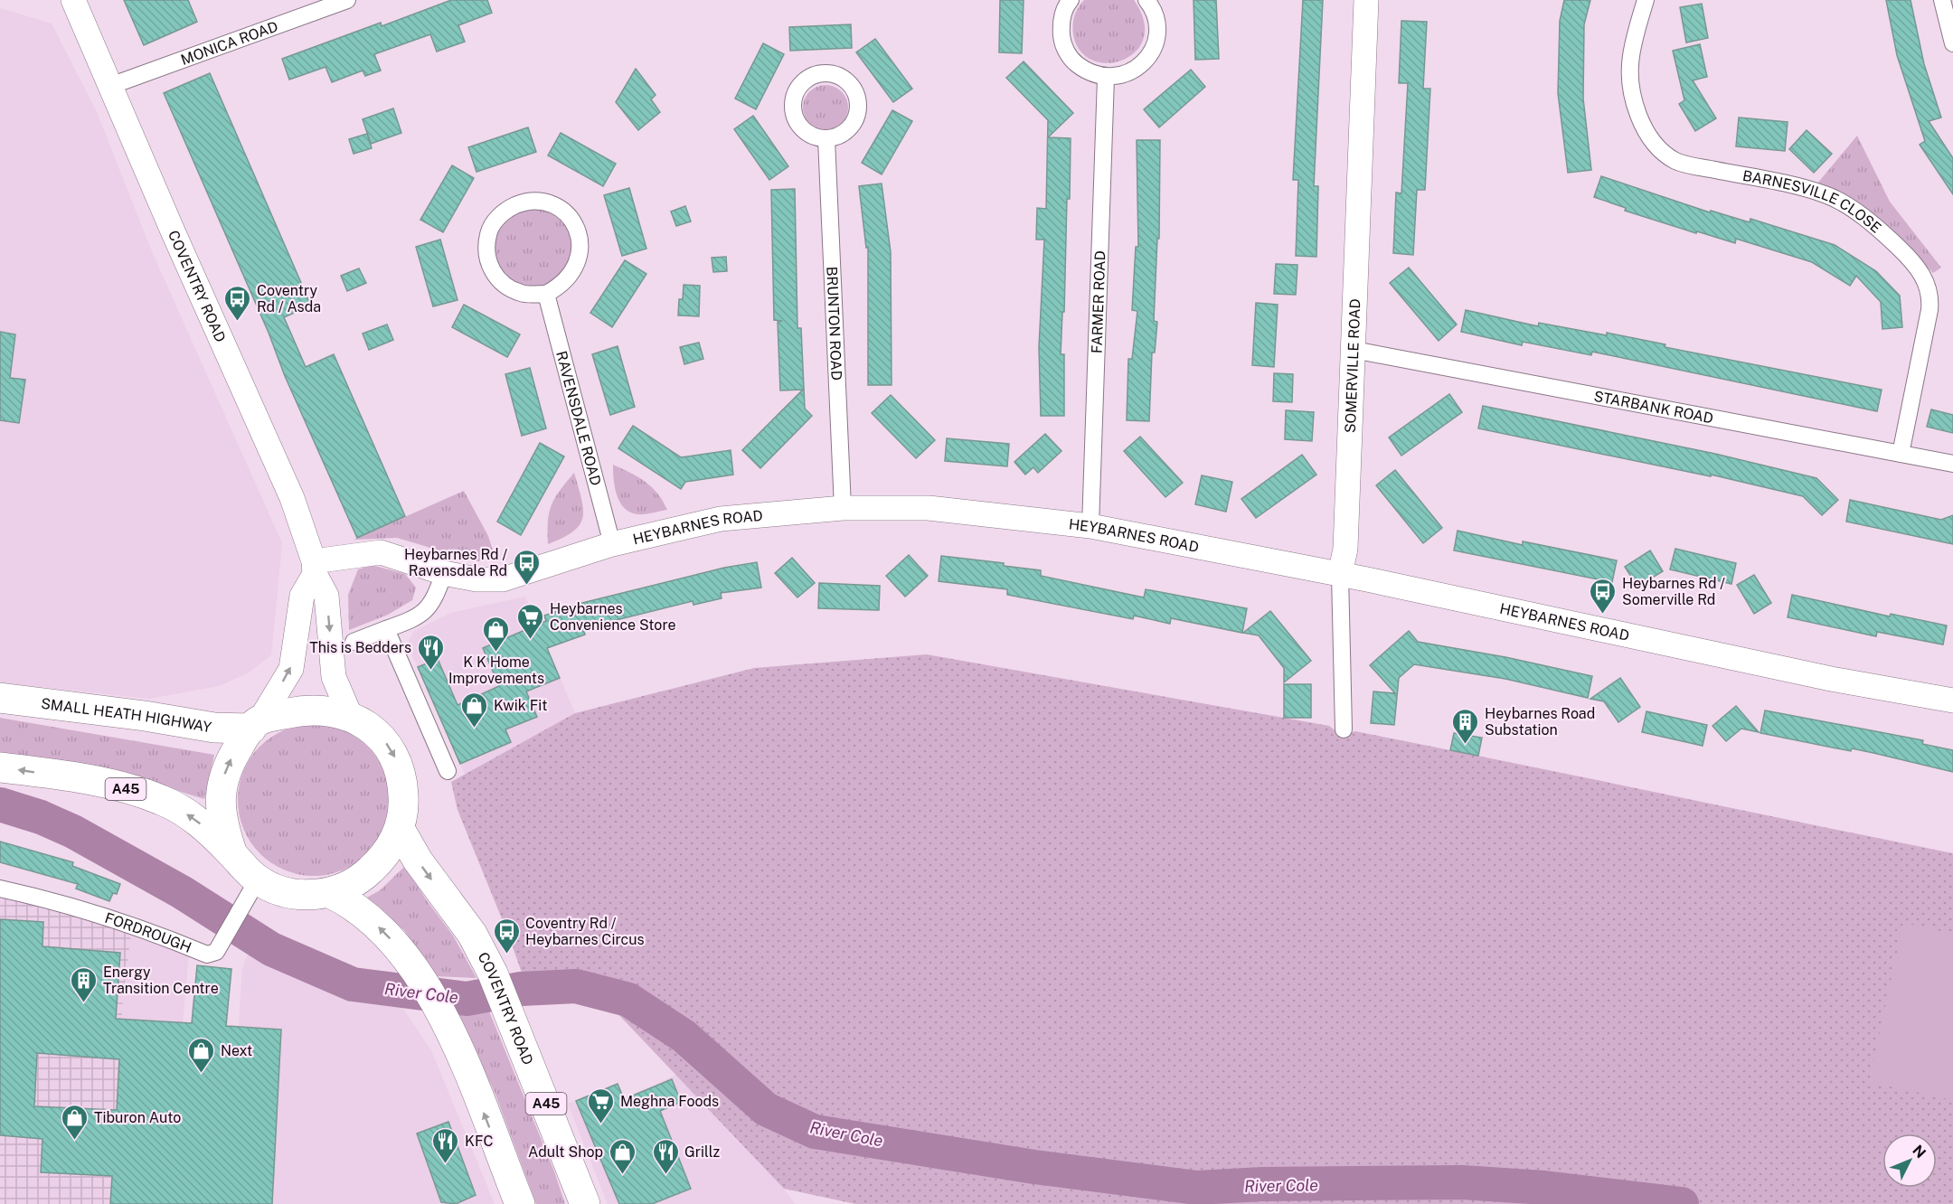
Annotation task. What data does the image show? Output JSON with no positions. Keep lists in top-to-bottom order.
{
  "streets": {
    "highway": ["COVENTRY ROAD", "SMALL HEATH HIGHWAY", "A45"],
    "street": [
      "MONICA ROAD",
      "BARNESVILLE CLOSE",
      "FARMER ROAD",
      "BRUNTON ROAD",
      "SOMERVILLE ROAD",
      "STARBANK ROAD",
      "RAVENSDALE ROAD",
      "HEYBARNES ROAD",
      "FORDROUGH"
    ]
  },
  "crossings": [
    ["MONICA ROAD", "COVENTRY ROAD"],
    ["BARNESVILLE CLOSE", "STARBANK ROAD"],
    ["COVENTRY ROAD", "HEYBARNES ROAD"],
    ["COVENTRY ROAD", "SMALL HEATH HIGHWAY"],
    ["COVENTRY ROAD", "A45"],
    ["COVENTRY ROAD", "FORDROUGH"],
    ["FARMER ROAD", "HEYBARNES ROAD"],
    ["BRUNTON ROAD", "HEYBARNES ROAD"],
    ["SOMERVILLE ROAD", "STARBANK ROAD"],
    ["SOMERVILLE ROAD", "HEYBARNES ROAD"],
    ["RAVENSDALE ROAD", "HEYBARNES ROAD"],
    ["SMALL HEATH HIGHWAY", "A45"],
    ["SMALL HEATH HIGHWAY", "FORDROUGH"],
    ["A45", "FORDROUGH"]
  ],
  "one_way": ["COVENTRY ROAD"],
  "water": ["River Cole"],
  "places": {
    "bus stop": [
      "Coventry Rd / Asda",
      "Heybarnes Rd / Ravensdale Rd",
      "Heybarnes Rd / Somerville Rd",
      "Coventry Rd / Heybarnes Circus"
    ],
    "supermarket": ["Heybarnes Convenience Store", "Meghna Foods"],
    "shop": [
      "K K Home Improvements",
      "Kwik Fit",
      "Next",
      "Tiburon Auto",
      "Adult Shop"
    ],
    "restaurant": ["This is Bedders", "KFC", "Grillz"],
    "building": ["Heybarnes Road Substation", "Energy Transition Centre"]
  },
  "north": "top right"
}
